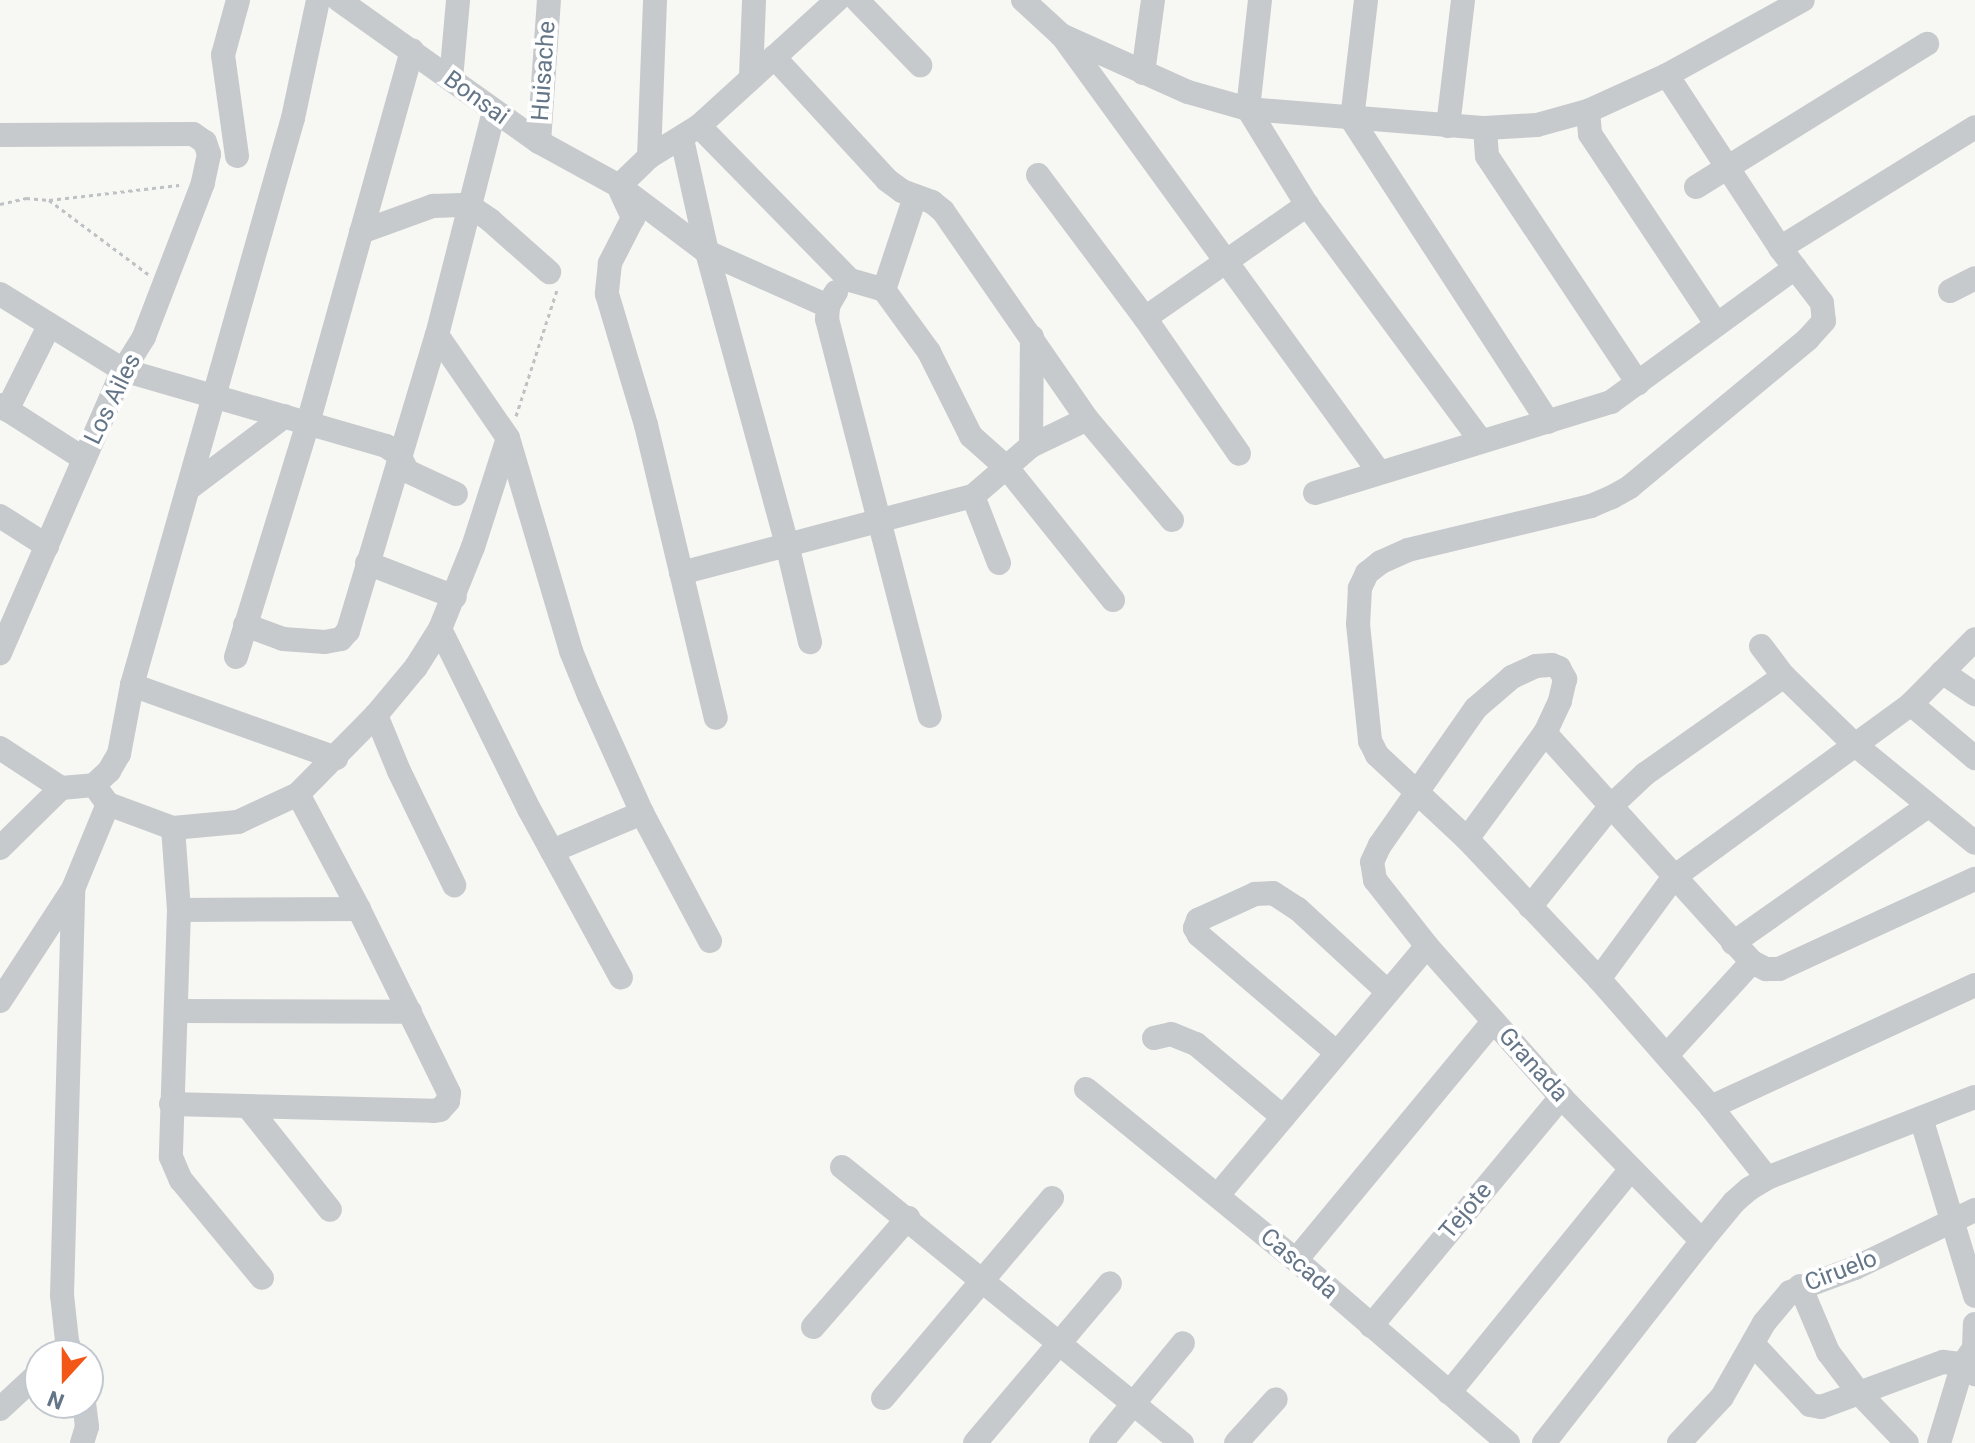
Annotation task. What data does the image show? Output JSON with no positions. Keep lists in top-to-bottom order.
{
  "streets": {
    "street": [
      "Huisache",
      "Bonsai",
      "Los Ailes",
      "Granada",
      "Tejote",
      "Cascada",
      "Ciruelo"
    ]
  },
  "crossings": [
    ["Huisache", "Bonsai"],
    ["Granada", "Tejote"],
    ["Tejote", "Cascada"]
  ],
  "north": "bottom"
}
